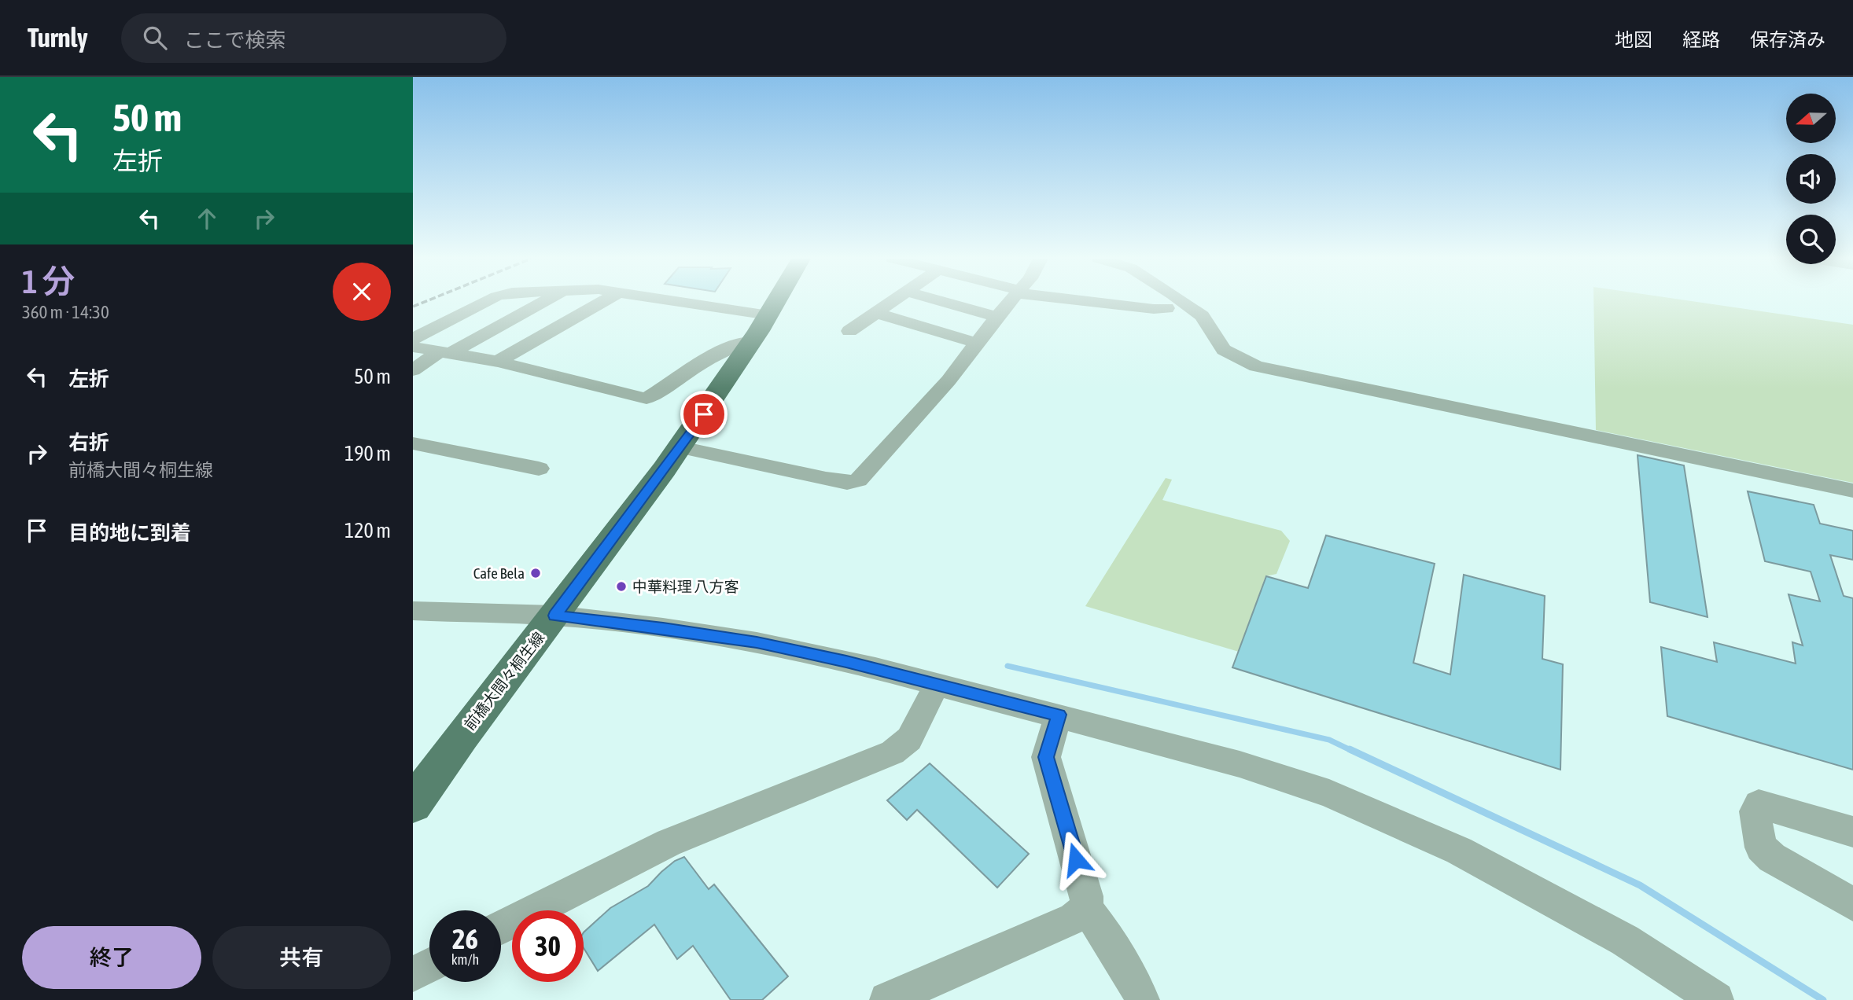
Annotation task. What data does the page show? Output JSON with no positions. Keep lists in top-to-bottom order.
{
  "streets": {
    "main road": ["前橋大間々桐生線"]
  },
  "places": ["Cafe Bela", "中華料理 八方客"],
  "north": "left",
  "page": {
    "header": "Turnly",
    "search": "ここで検索",
    "nav": ["地図", "経路", "保存済み"],
    "turn": ["50 m", "左折"],
    "heading": ["1 分", "360 m · 14:30"],
    "list": [
      {
        "name": "左折",
        "value": "50 m"
      },
      {
        "name": "右折",
        "note": "前橋大間々桐生線",
        "value": "190 m"
      },
      {
        "name": "目的地に到着",
        "value": "120 m"
      }
    ],
    "speed": "26 km/h",
    "limit": "30",
    "buttons": ["終了", "共有"]
  }
}
